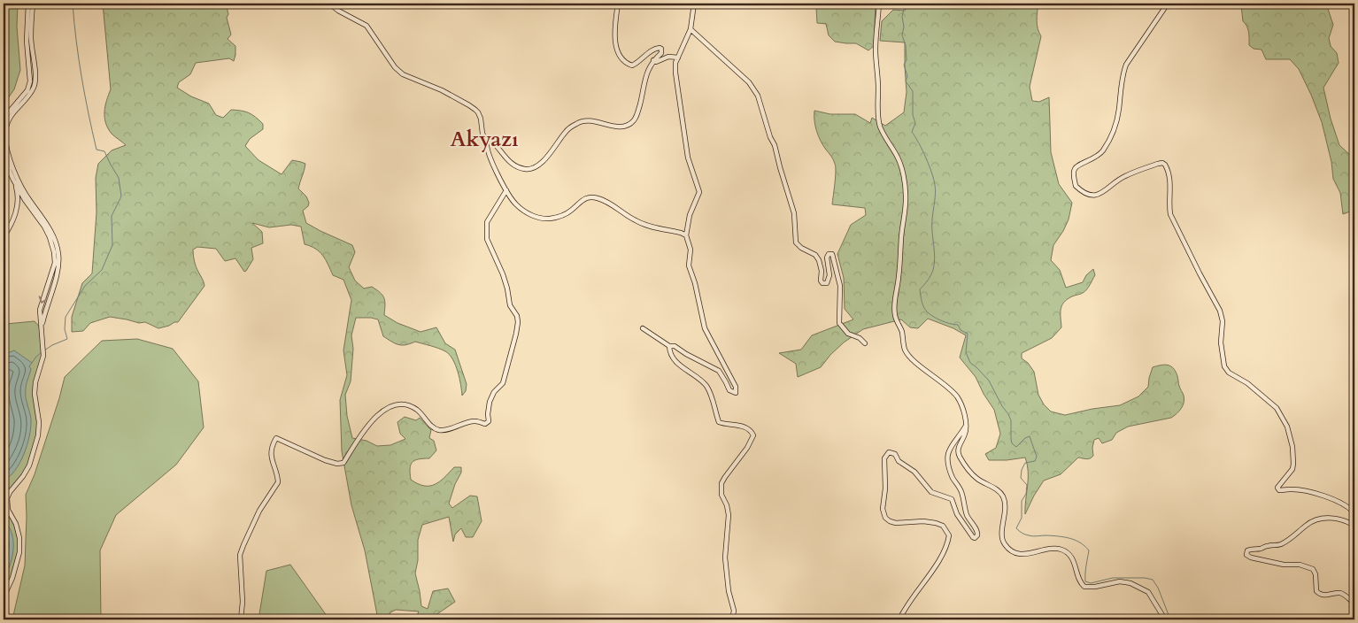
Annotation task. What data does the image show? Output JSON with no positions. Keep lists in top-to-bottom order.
{
  "districts": ["Akyazı"]
}
